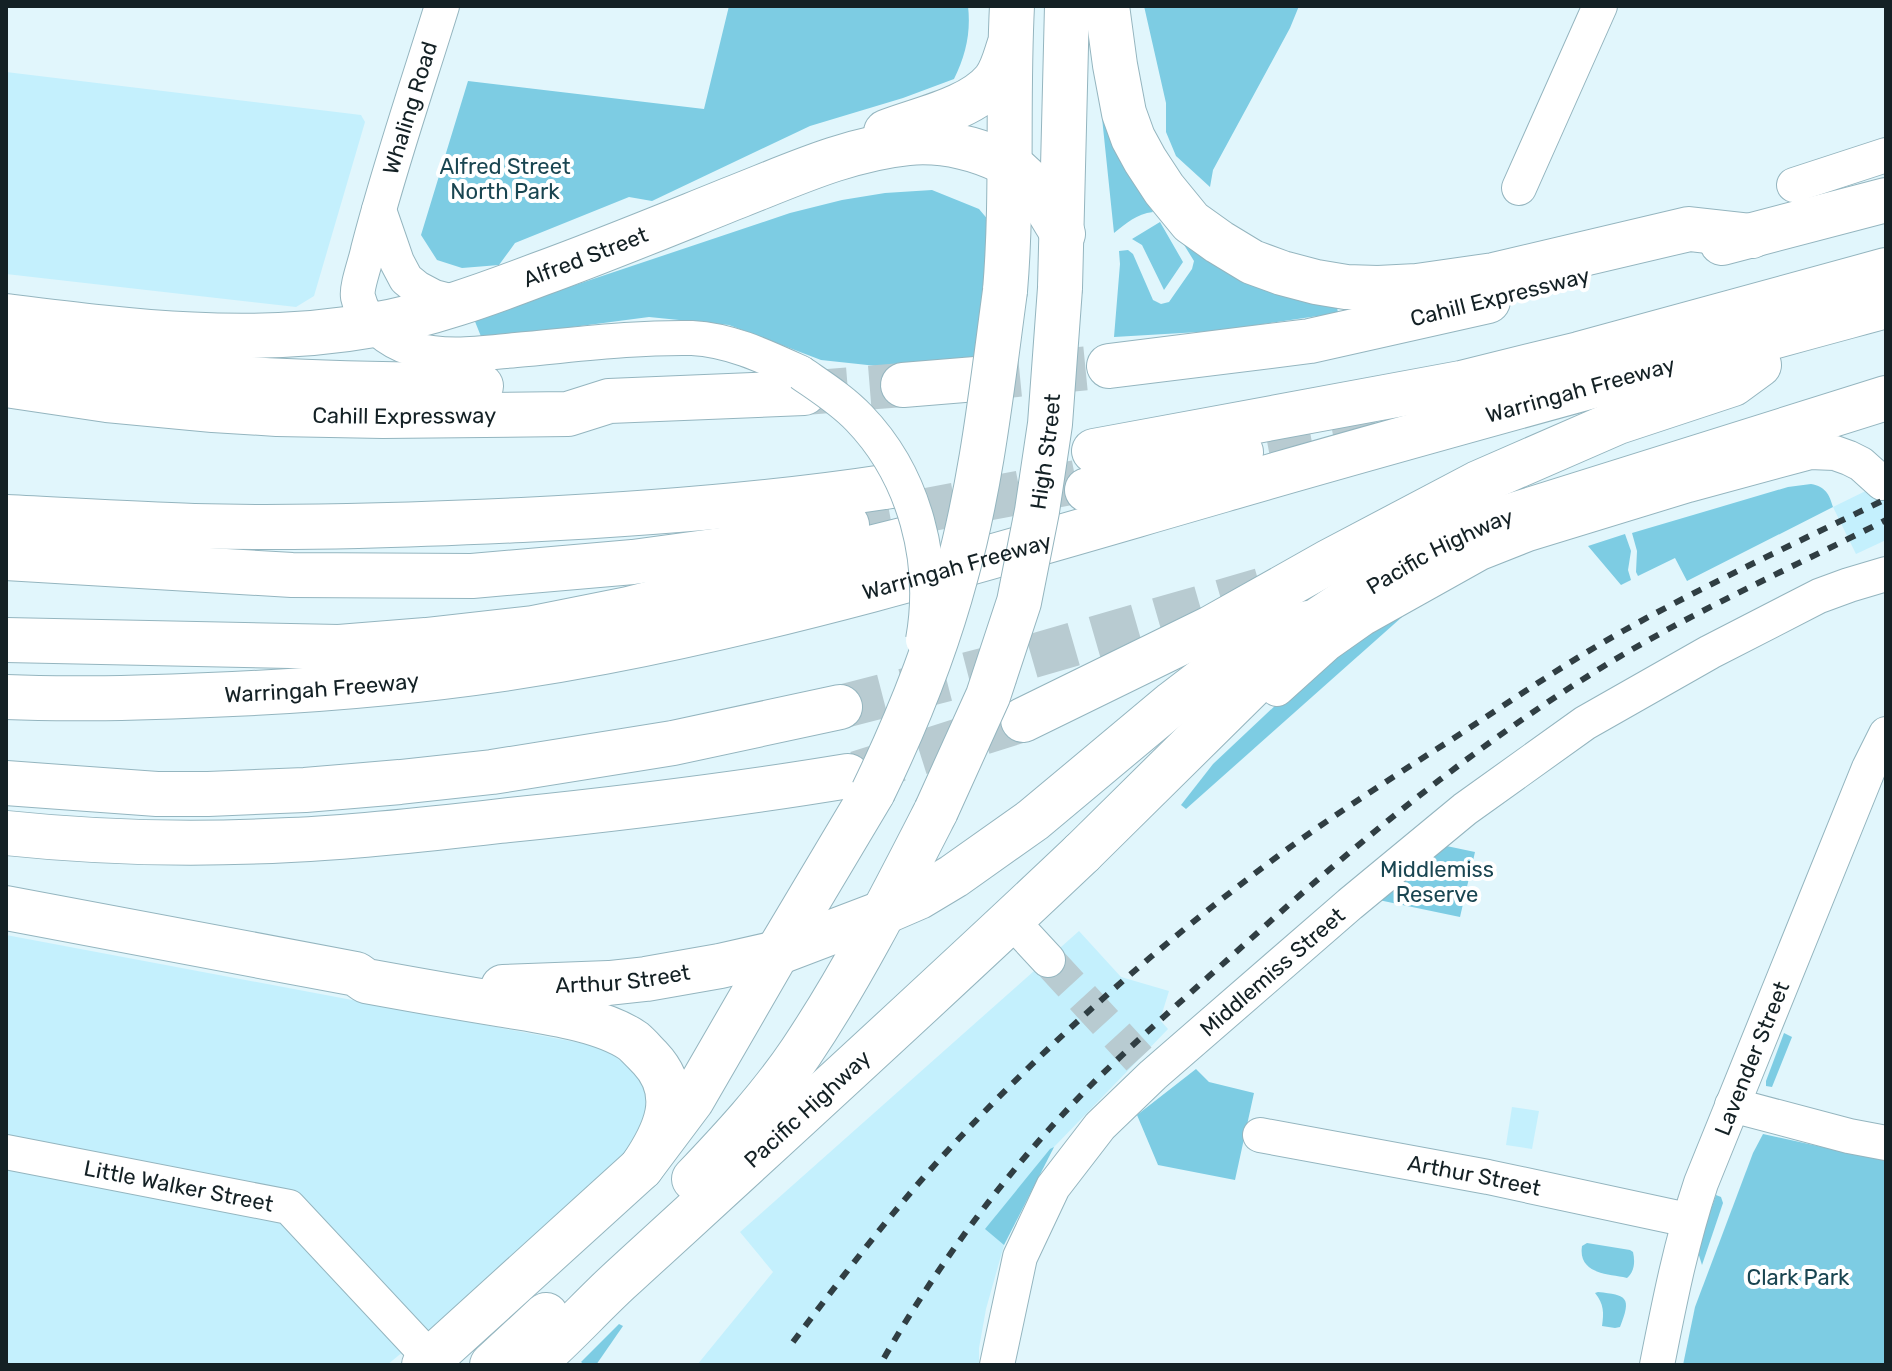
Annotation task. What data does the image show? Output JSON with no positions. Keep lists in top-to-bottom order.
{
  "streets": {
    "main road": [
      "Alfred Street",
      "Cahill Expressway",
      "Warringah Freeway",
      "High Street",
      "Pacific Highway",
      "Arthur Street"
    ],
    "street": [
      "Whaling Road",
      "Middlemiss Street",
      "Lavender Street",
      "Little Walker Street"
    ]
  },
  "crossings": [
    ["Whaling Road", "Alfred Street"],
    ["High Street", "Pacific Highway"],
    ["High Street", "Arthur Street"],
    ["Pacific Highway", "Arthur Street"],
    ["Arthur Street", "Lavender Street"]
  ],
  "parks": ["Alfred Street North Park", "Middlemiss Reserve", "Clark Park"]
}
